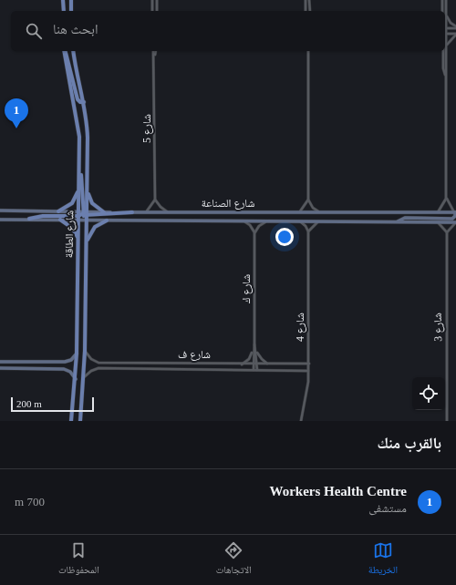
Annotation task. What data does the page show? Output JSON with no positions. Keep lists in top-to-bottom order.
{
  "streets": {
    "main road": ["شارع الطاقة"],
    "street": [
      "شارع 5",
      "شارع الصناعة",
      "شارع ك",
      "شارع 4",
      "شارع 3",
      "شارع ف"
    ]
  },
  "crossings": [
    ["شارع الصناعة", "شارع الطاقة"],
    ["شارع الطاقة", "شارع ف"],
    ["شارع ك", "شارع ف"],
    ["شارع 4", "شارع ف"]
  ],
  "scale_bar": "200 m",
  "page": {
    "search": "ابحث هنا",
    "pins": "1",
    "scale": "200 m",
    "heading": "بالقرب منك",
    "list": [
      {
        "mark": "1",
        "name": "Workers Health Centre",
        "note": "مستشفى",
        "value": "700 m"
      }
    ],
    "nav": ["الخريطة", "الاتجاهات", "المحفوظات"]
  }
}
